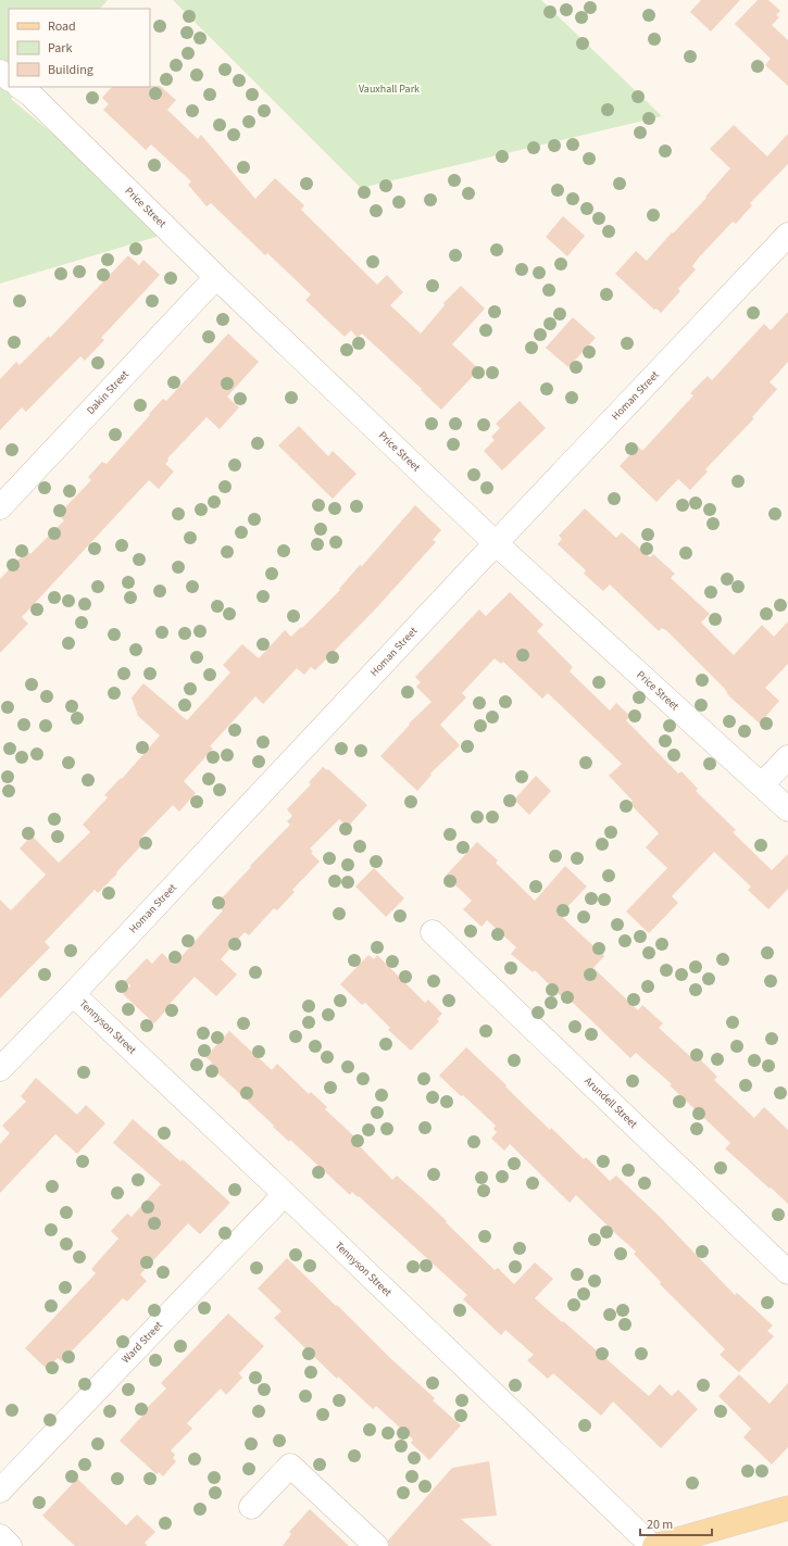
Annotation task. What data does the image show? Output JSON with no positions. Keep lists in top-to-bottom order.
{
  "streets": {
    "street": [
      "Price Street",
      "Dakin Street",
      "Homan Street",
      "Tennyson Street",
      "Arundell Street",
      "Ward Street"
    ]
  },
  "crossings": [
    ["Price Street", "Dakin Street"],
    ["Price Street", "Homan Street"],
    ["Homan Street", "Tennyson Street"],
    ["Tennyson Street", "Ward Street"]
  ],
  "parks": ["Vauxhall Park"],
  "legend": ["Road", "Park", "Building"],
  "scale_bar": "20 m"
}
